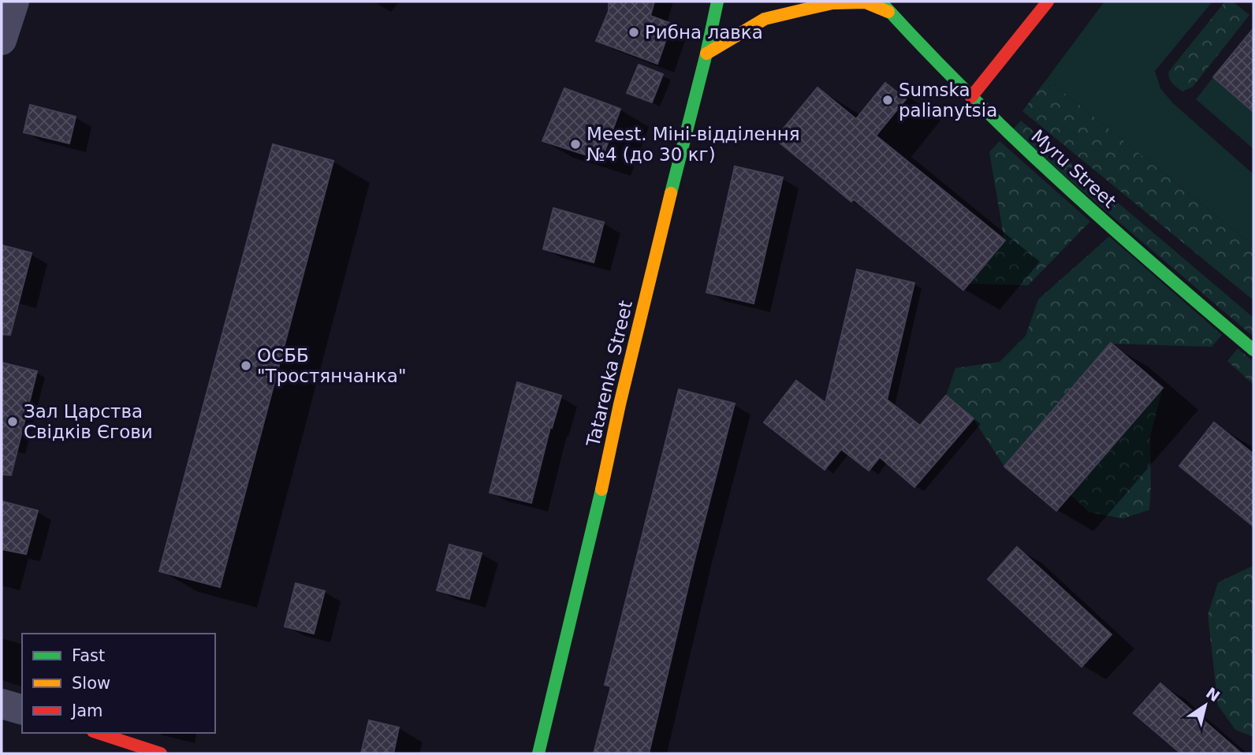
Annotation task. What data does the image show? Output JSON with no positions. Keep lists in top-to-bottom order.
{
  "streets": {
    "street": ["Myru Street", "Tatarenka Street"]
  },
  "places": [
    "Рибна лавка",
    "Sumska palianytsia",
    "Meest. Міні-відділення №4 (до 30 кг)",
    "ОСББ \"Тростянчанка\"",
    "Зал Царства Свідків Єгови"
  ],
  "legend": ["Fast", "Slow", "Jam"],
  "north": "top right"
}
